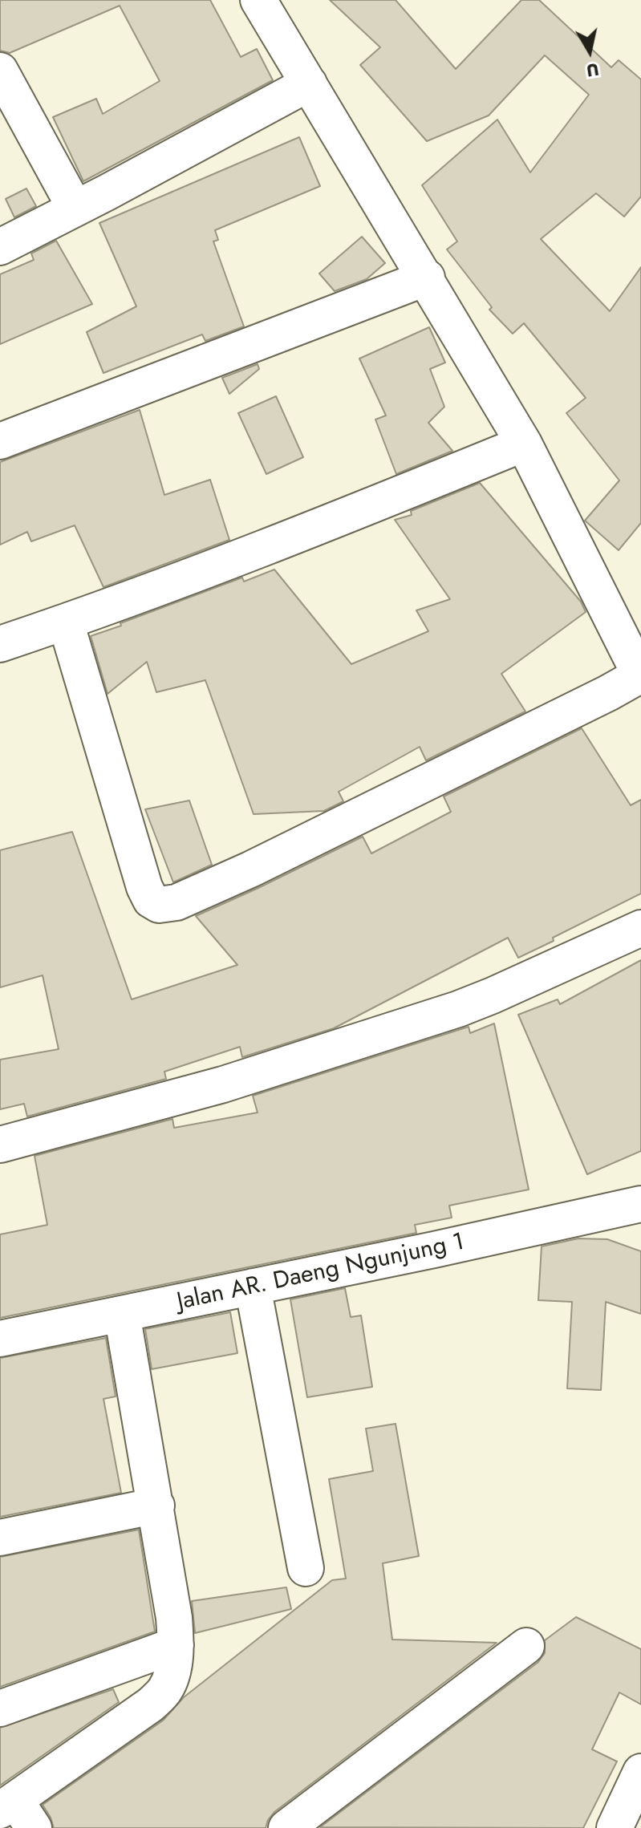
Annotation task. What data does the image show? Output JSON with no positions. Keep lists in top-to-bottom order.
{
  "streets": {
    "street": ["Jalan AR. Daeng Ngunjung 1"]
  },
  "north": "bottom"
}
